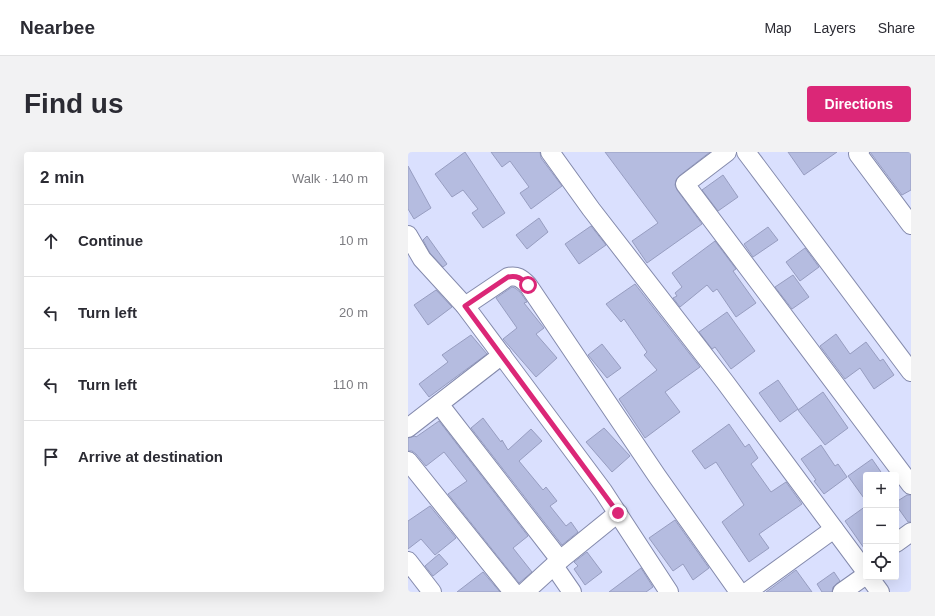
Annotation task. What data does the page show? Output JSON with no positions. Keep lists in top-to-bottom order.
{
  "page": {
    "header": "Nearbee",
    "nav": ["Map", "Layers", "Share"],
    "buttons": "Directions",
    "title": "Find us",
    "heading": ["2 min", "Walk · 140 m"],
    "list": [
      ["Continue", "10 m"],
      ["Turn left", "20 m"],
      ["Turn left", "110 m"],
      "Arrive at destination"
    ],
    "map_buttons": ["+", "−"]
  }
}
